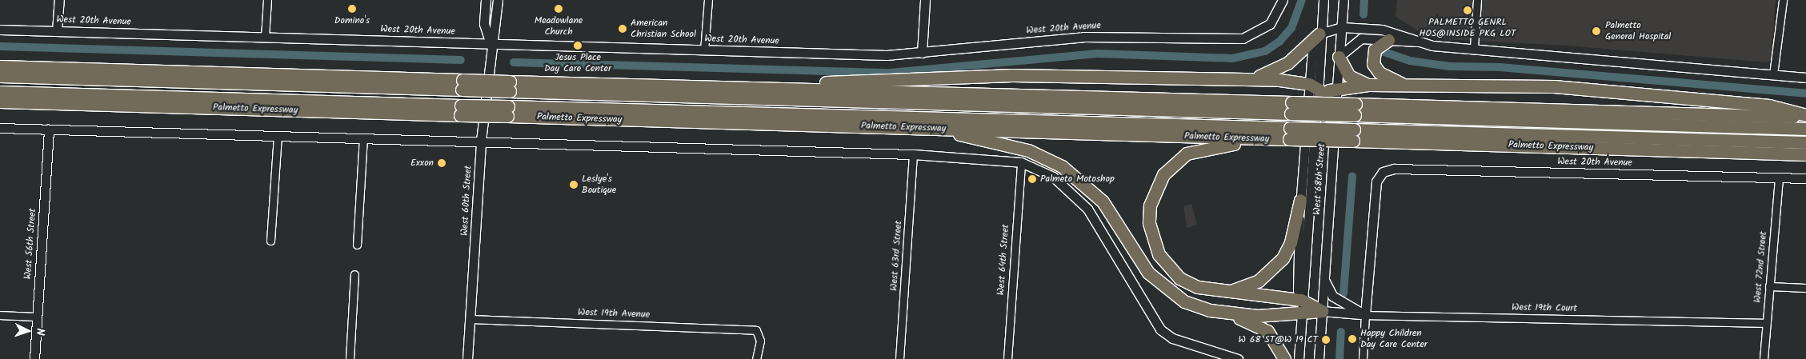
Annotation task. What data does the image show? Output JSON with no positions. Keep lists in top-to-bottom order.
{
  "streets": {
    "highway": ["Palmetto Expressway"],
    "street": [
      "West 20th Avenue",
      "West 68th Street",
      "West 60th Street",
      "West 56th Street",
      "West 63rd Street",
      "West 64th Street",
      "West 72nd Street",
      "West 19th Court",
      "West 19th Avenue"
    ]
  },
  "crossings": [
    ["West 20th Avenue", "West 60th Street"],
    ["West 20th Avenue", "West 72nd Street"],
    ["West 20th Avenue", "West 19th Court"],
    ["West 68th Street", "West 19th Court"],
    ["West 60th Street", "West 19th Avenue"],
    ["West 72nd Street", "West 19th Court"]
  ],
  "places": [
    "Domino's",
    "Meadowlane Church",
    "PALMETTO GENRL HOS@INSIDE PKG LOT",
    "American Christian School",
    "Palmetto General Hospital",
    "Jesus Place Day Care Center",
    "Exxon",
    "Palmeto Motoshop",
    "Leslye's Boutique",
    "Happy Children Day Care Center",
    "W 68 ST@W 19 CT"
  ],
  "north": "right"
}
